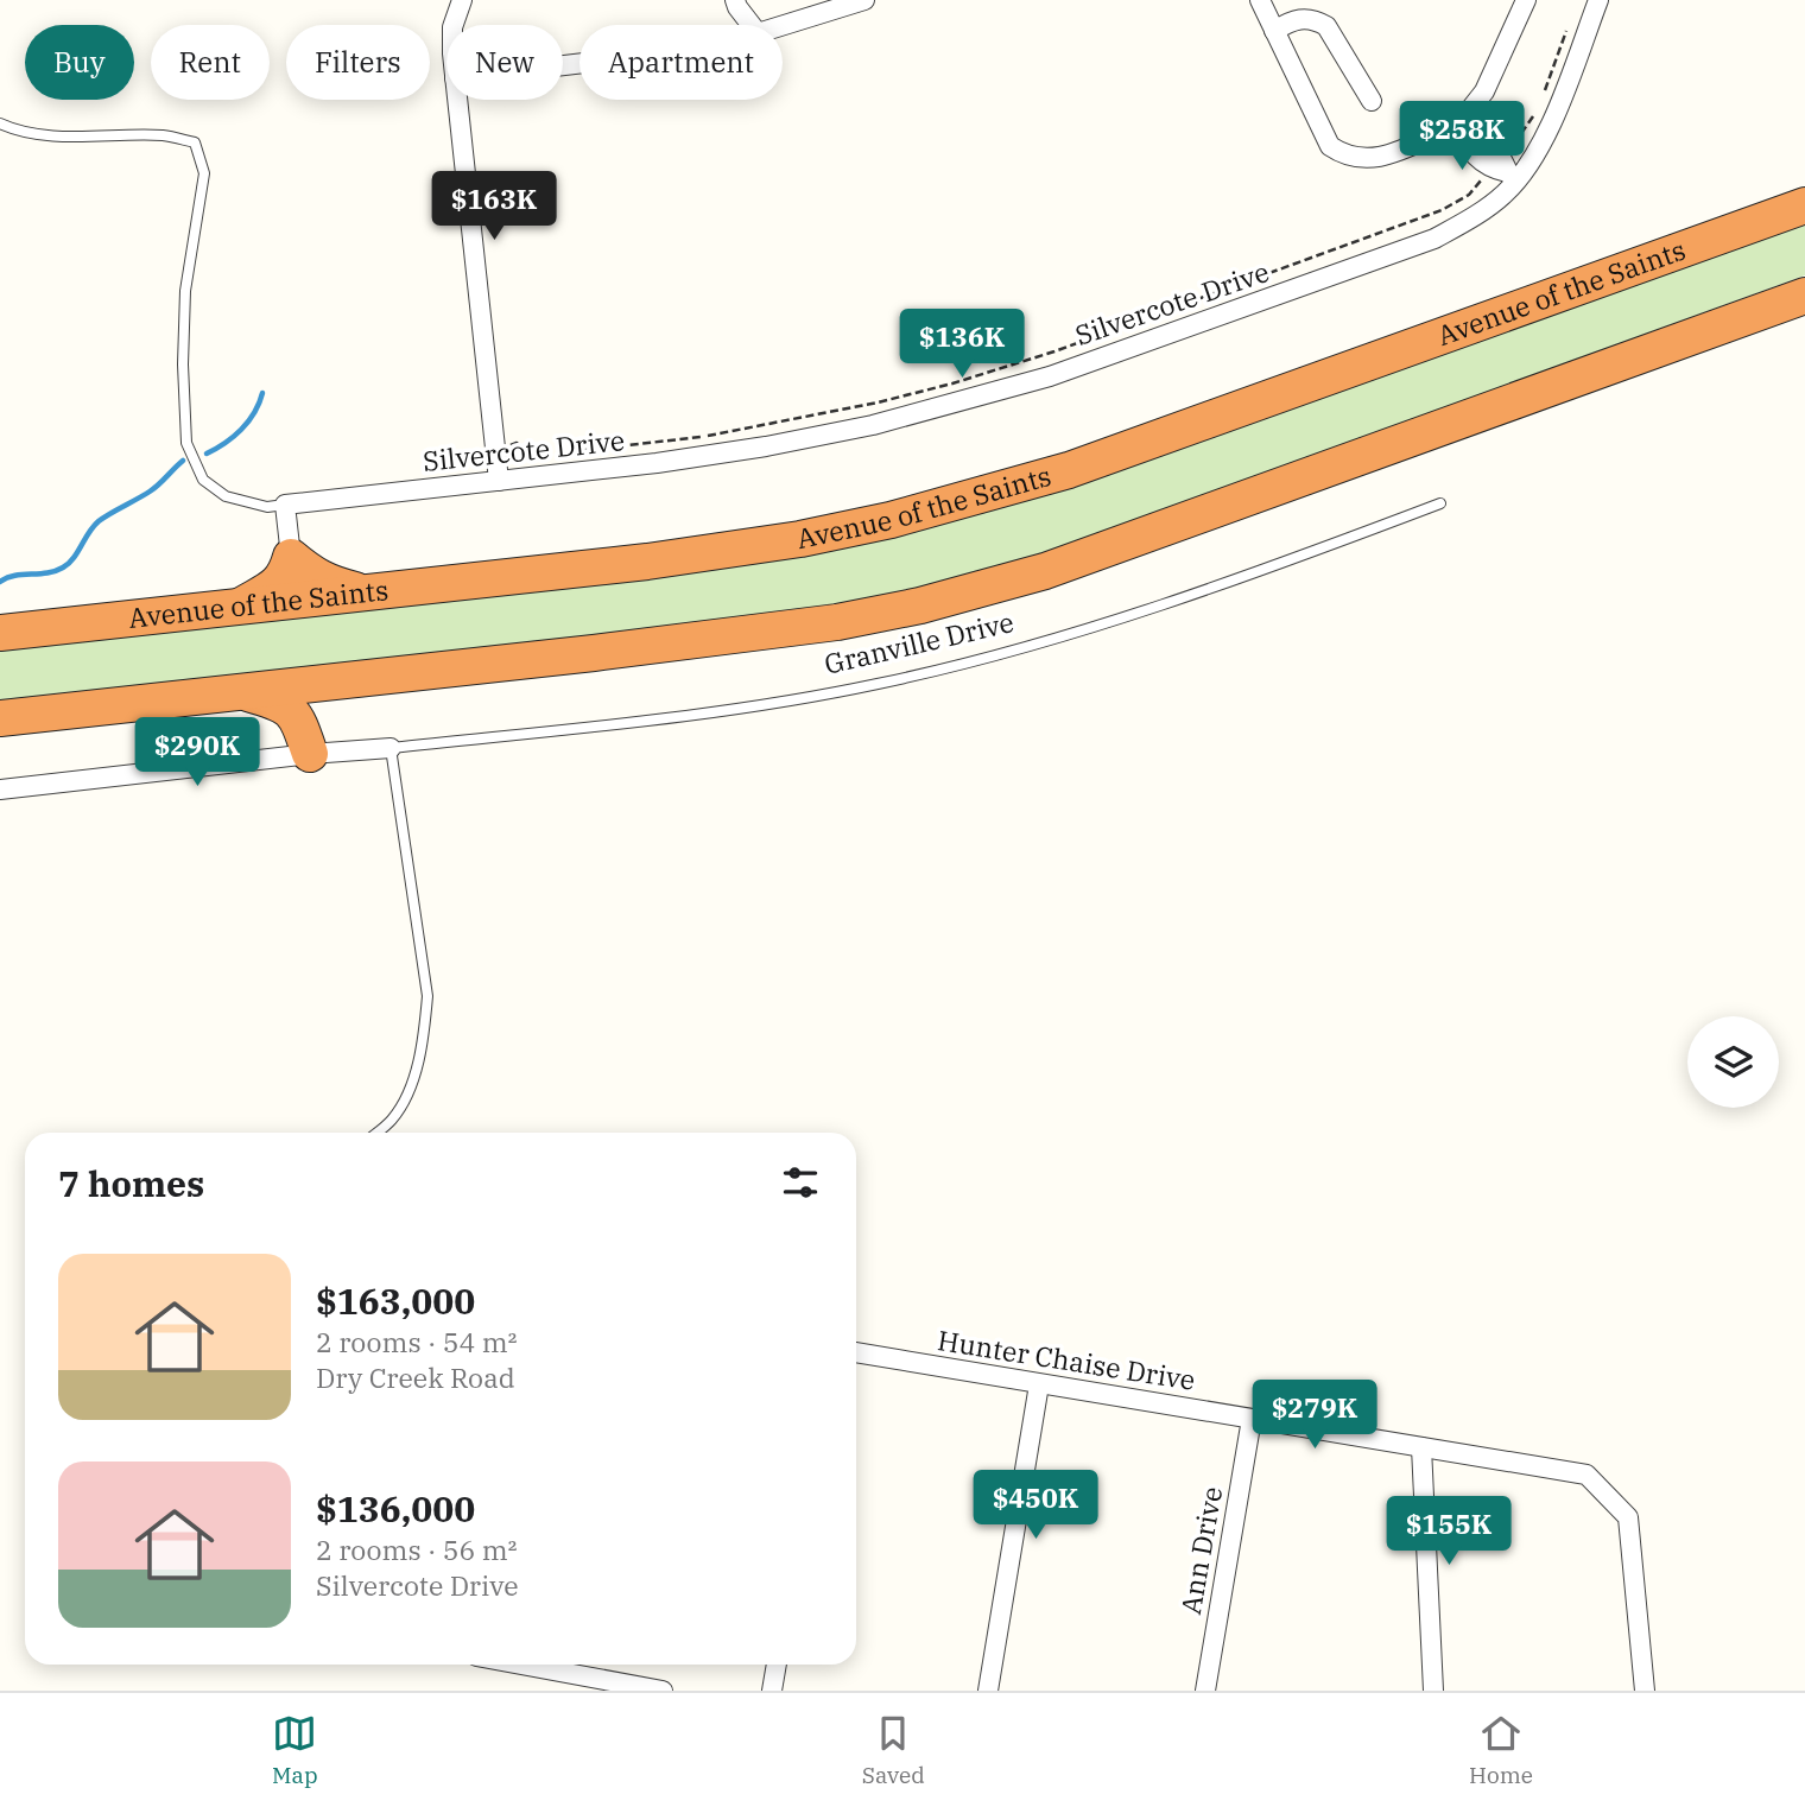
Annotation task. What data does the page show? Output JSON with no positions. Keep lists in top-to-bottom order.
{
  "streets": {
    "highway": ["Avenue of the Saints"],
    "street": [
      "Silvercote Drive",
      "Granville Drive",
      "Hunter Chaise Drive",
      "Ann Drive"
    ]
  },
  "crossings": [
    ["Hunter Chaise Drive", "Ann Drive"]
  ],
  "page": {
    "chip": [
      "Buy",
      "Rent",
      "Filters",
      "New",
      "Apartment"
    ],
    "price": [
      "$258K",
      "$163K",
      "$136K",
      "$290K",
      "$279K",
      "$450K",
      "$155K"
    ],
    "heading": "7 homes",
    "list": [
      {
        "name": "$163,000",
        "note": "2 rooms · 54 m² · Dry Creek Road"
      },
      {
        "name": "$136,000",
        "note": "2 rooms · 56 m² · Silvercote Drive"
      }
    ],
    "tabs": ["Map", "Saved", "Home"]
  }
}
